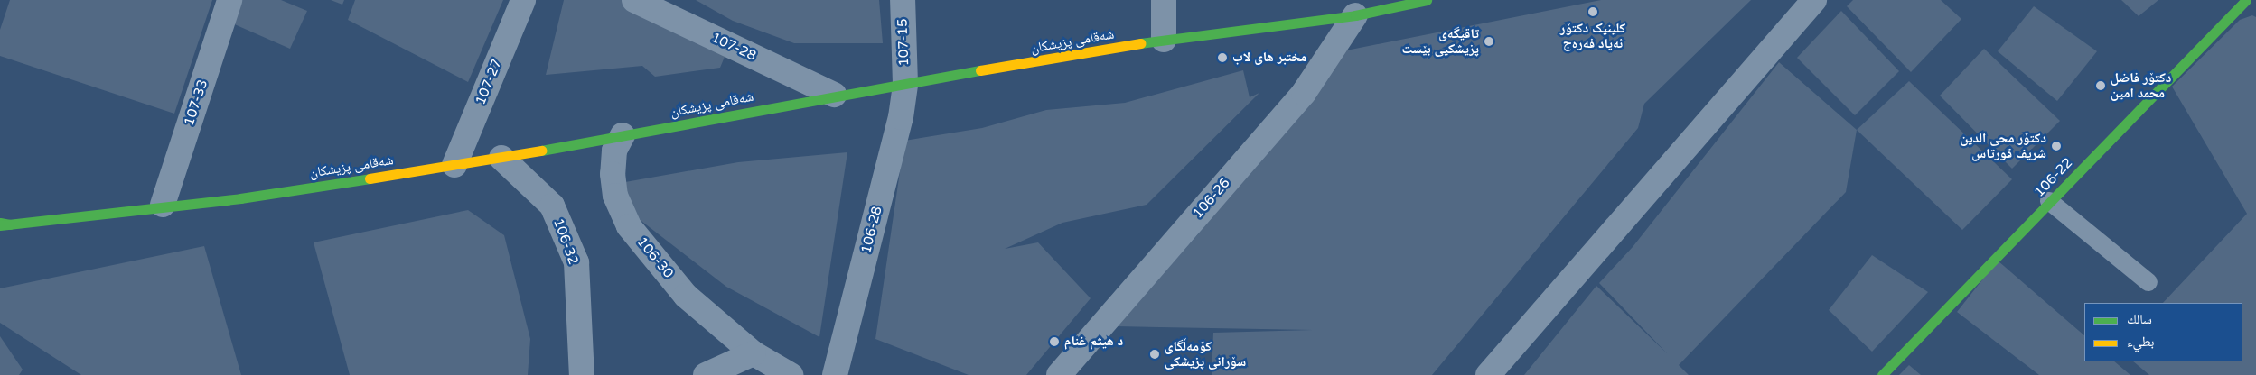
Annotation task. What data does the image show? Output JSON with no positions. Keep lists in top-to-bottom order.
{
  "streets": {
    "main road": ["شەقامی پزیشکان", "106-22"],
    "street": [
      "107-15",
      "107-28",
      "107-27",
      "107-33",
      "106-26",
      "106-28",
      "106-32",
      "106-30"
    ]
  },
  "crossings": [
    ["شەقامی پزیشکان", "107-15"],
    ["شەقامی پزیشکان", "107-28"],
    ["شەقامی پزیشکان", "107-27"],
    ["شەقامی پزیشکان", "107-33"],
    ["شەقامی پزیشکان", "106-26"],
    ["شەقامی پزیشکان", "106-28"],
    ["شەقامی پزیشکان", "106-32"],
    ["شەقامی پزیشکان", "106-30"],
    ["107-15", "106-28"]
  ],
  "places": [
    "کلینیک دکتۆر ئەیاد فەرەج",
    "تاقیگەی پزیشکیی بێست",
    "مختبر هاى لاب",
    "دکتۆر فاضل محمد امین",
    "دکتۆر محی الدین شریف قورتاس",
    "د هيثم غنام",
    "کۆمەڵگای سۆرانی پزیشکی"
  ],
  "legend": ["سالك", "بطيء"]
}
